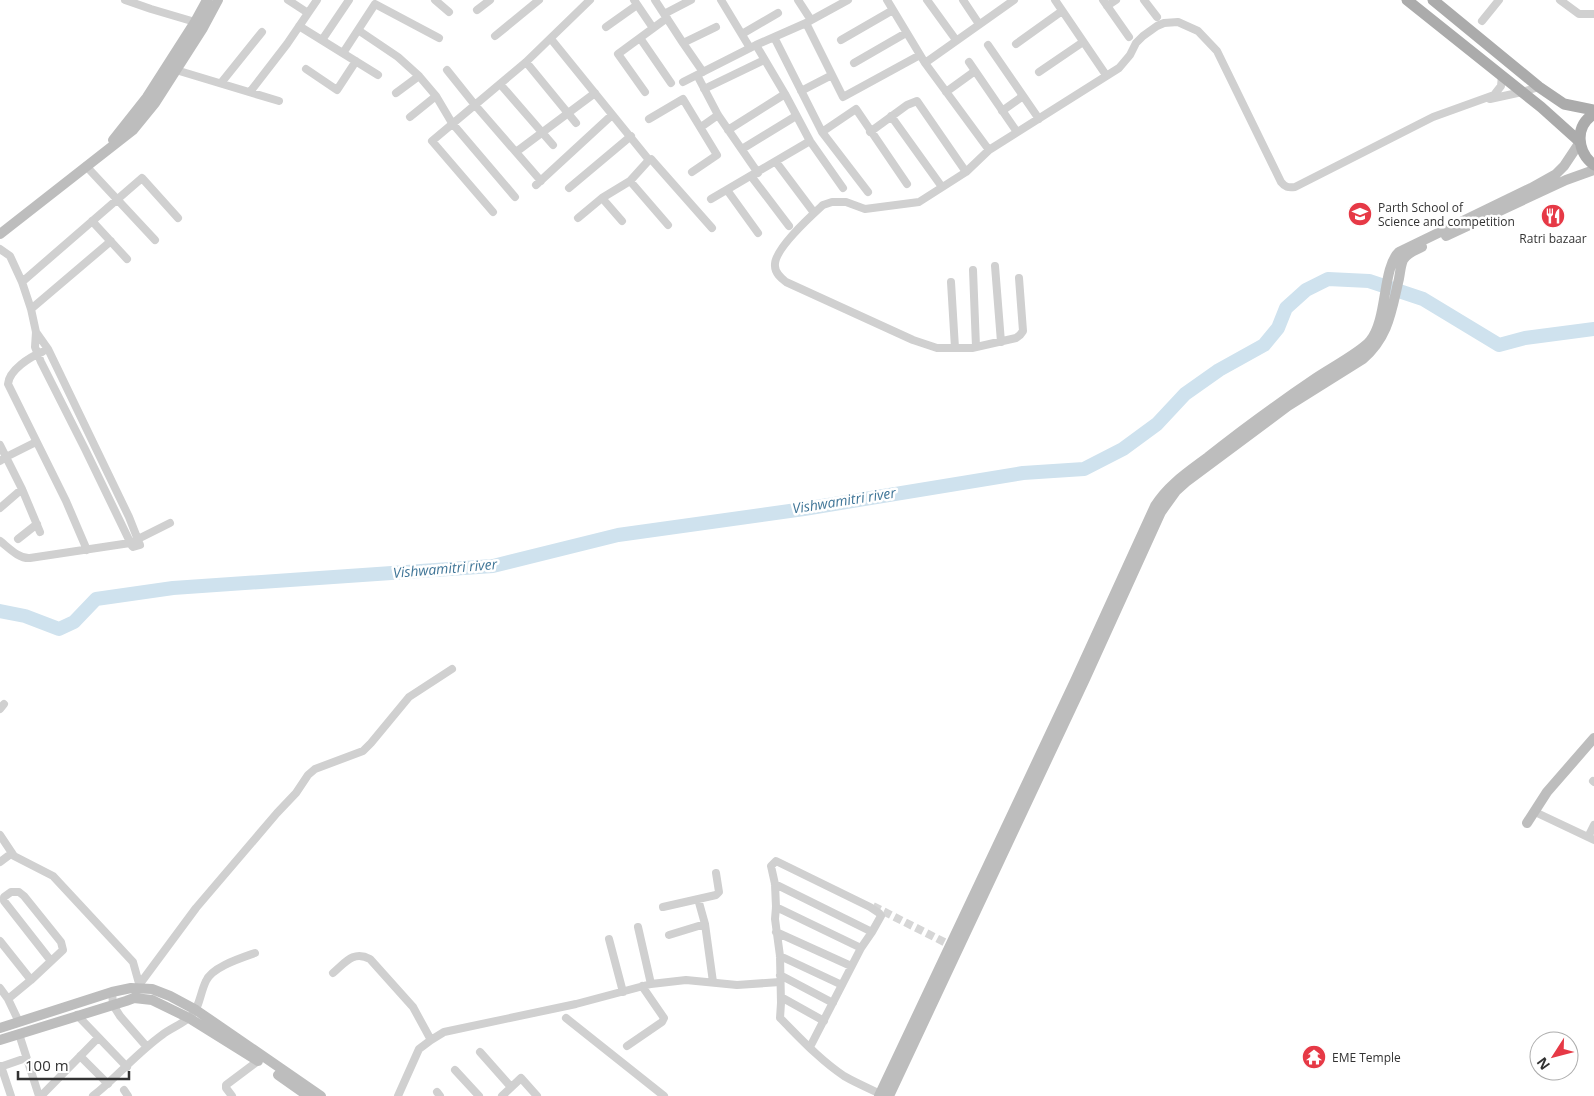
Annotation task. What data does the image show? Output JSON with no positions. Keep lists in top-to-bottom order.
{
  "water": ["Vishwamitri river"],
  "places": {
    "school or university": ["Parth School of Science and competition"],
    "restaurant": ["Ratri bazaar"],
    "temple": ["EME Temple"]
  },
  "scale_bar": "100 m",
  "north": "bottom left"
}
